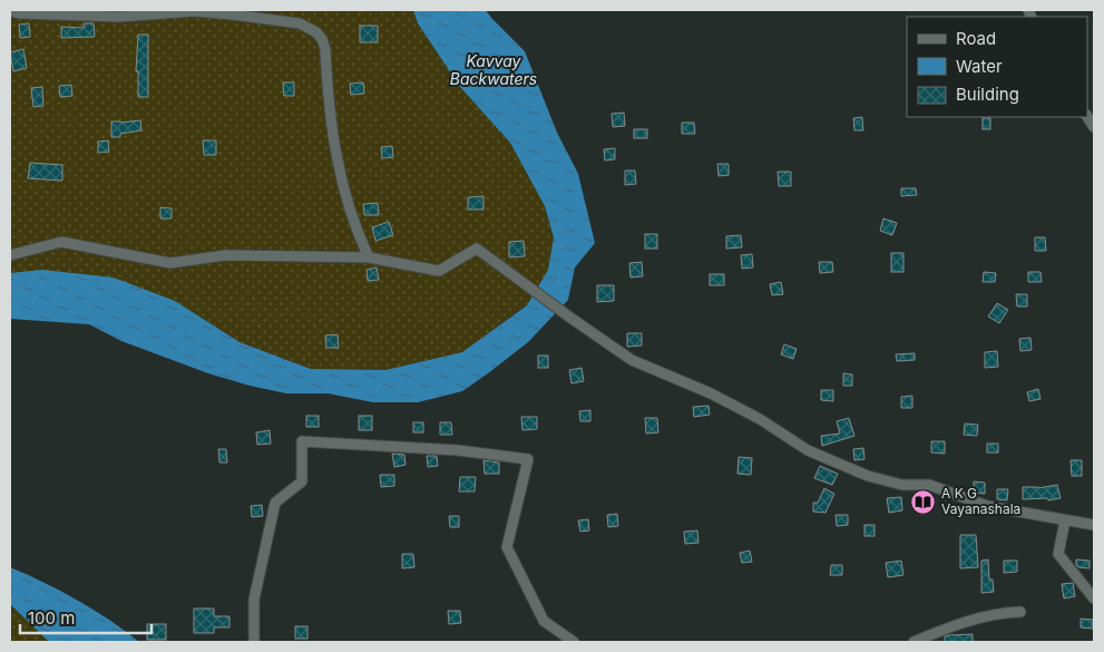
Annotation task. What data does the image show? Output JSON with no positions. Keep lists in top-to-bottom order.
{
  "water": ["Kavvay Backwaters"],
  "places": {
    "library": ["A K G Vayanashala"]
  },
  "legend": ["Road", "Water", "Building"],
  "scale_bar": "100 m"
}
